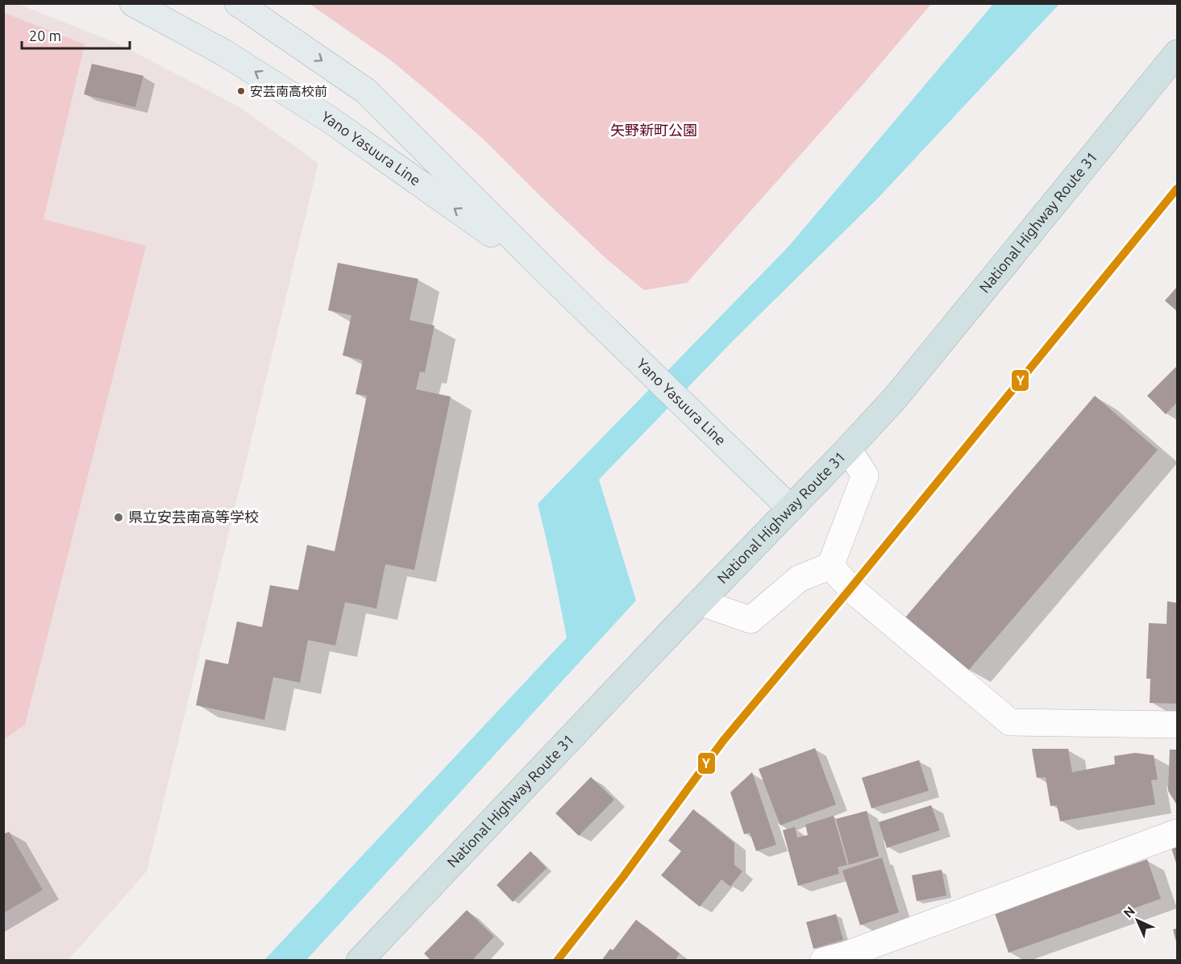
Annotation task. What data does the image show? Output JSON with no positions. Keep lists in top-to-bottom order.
{
  "streets": {
    "highway": ["National Highway Route 31"],
    "main road": ["Yano Yasuura Line"]
  },
  "crossings": [
    ["Yano Yasuura Line", "National Highway Route 31"]
  ],
  "parks": ["矢野新町公園"],
  "places": ["安芸南高校前", "県立安芸南高等学校"],
  "lines": ["transit line Y"],
  "scale_bar": "20 m",
  "north": "top left"
}
